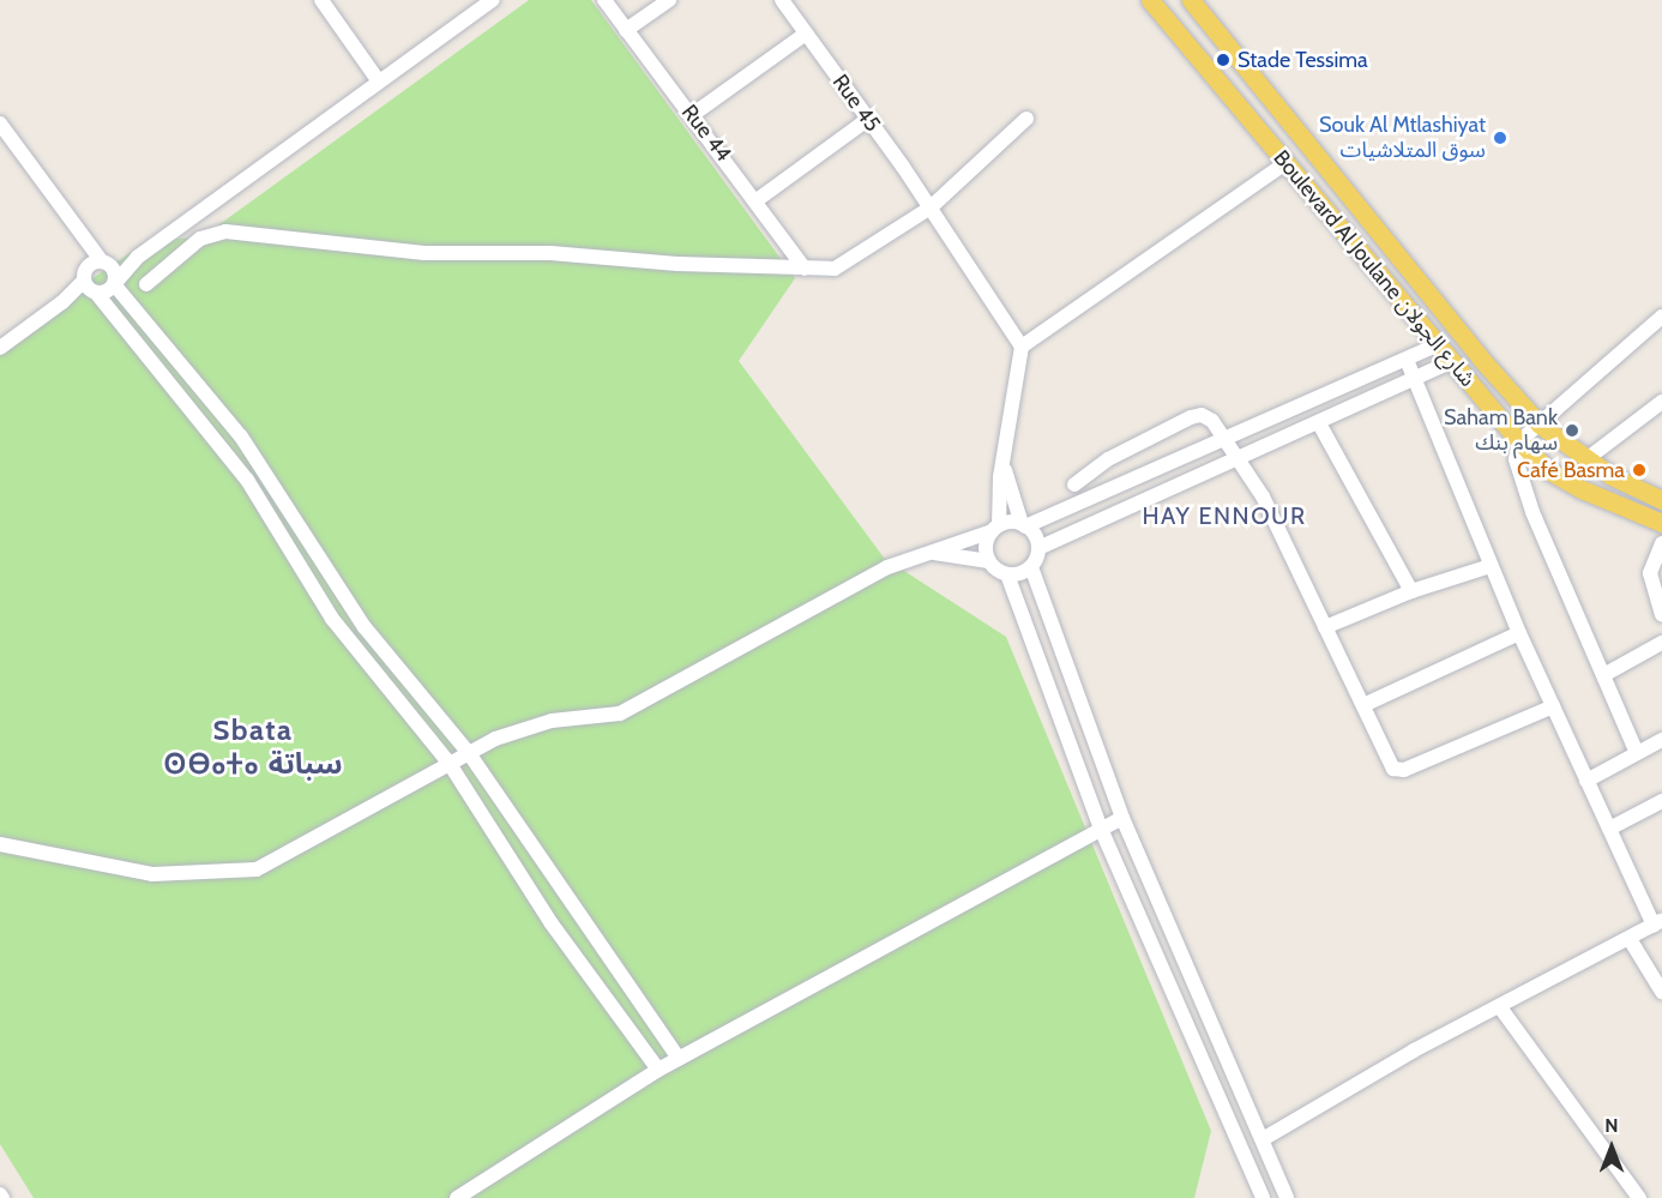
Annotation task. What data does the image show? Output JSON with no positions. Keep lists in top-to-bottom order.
{
  "streets": {
    "main road": ["Boulevard Al Joulane شارع الجولان"],
    "street": ["Rue 45", "Rue 44"]
  },
  "districts": ["HAY ENNOUR", "Sbata ⵙⴱⴰⵜⴰ سباتة"],
  "places": [
    "Stade Tessima",
    "Souk Al Mtlashiyat سوق المتلاشيات",
    "Saham Bank سهام بنك",
    "Café Basma"
  ],
  "north": "top"
}
